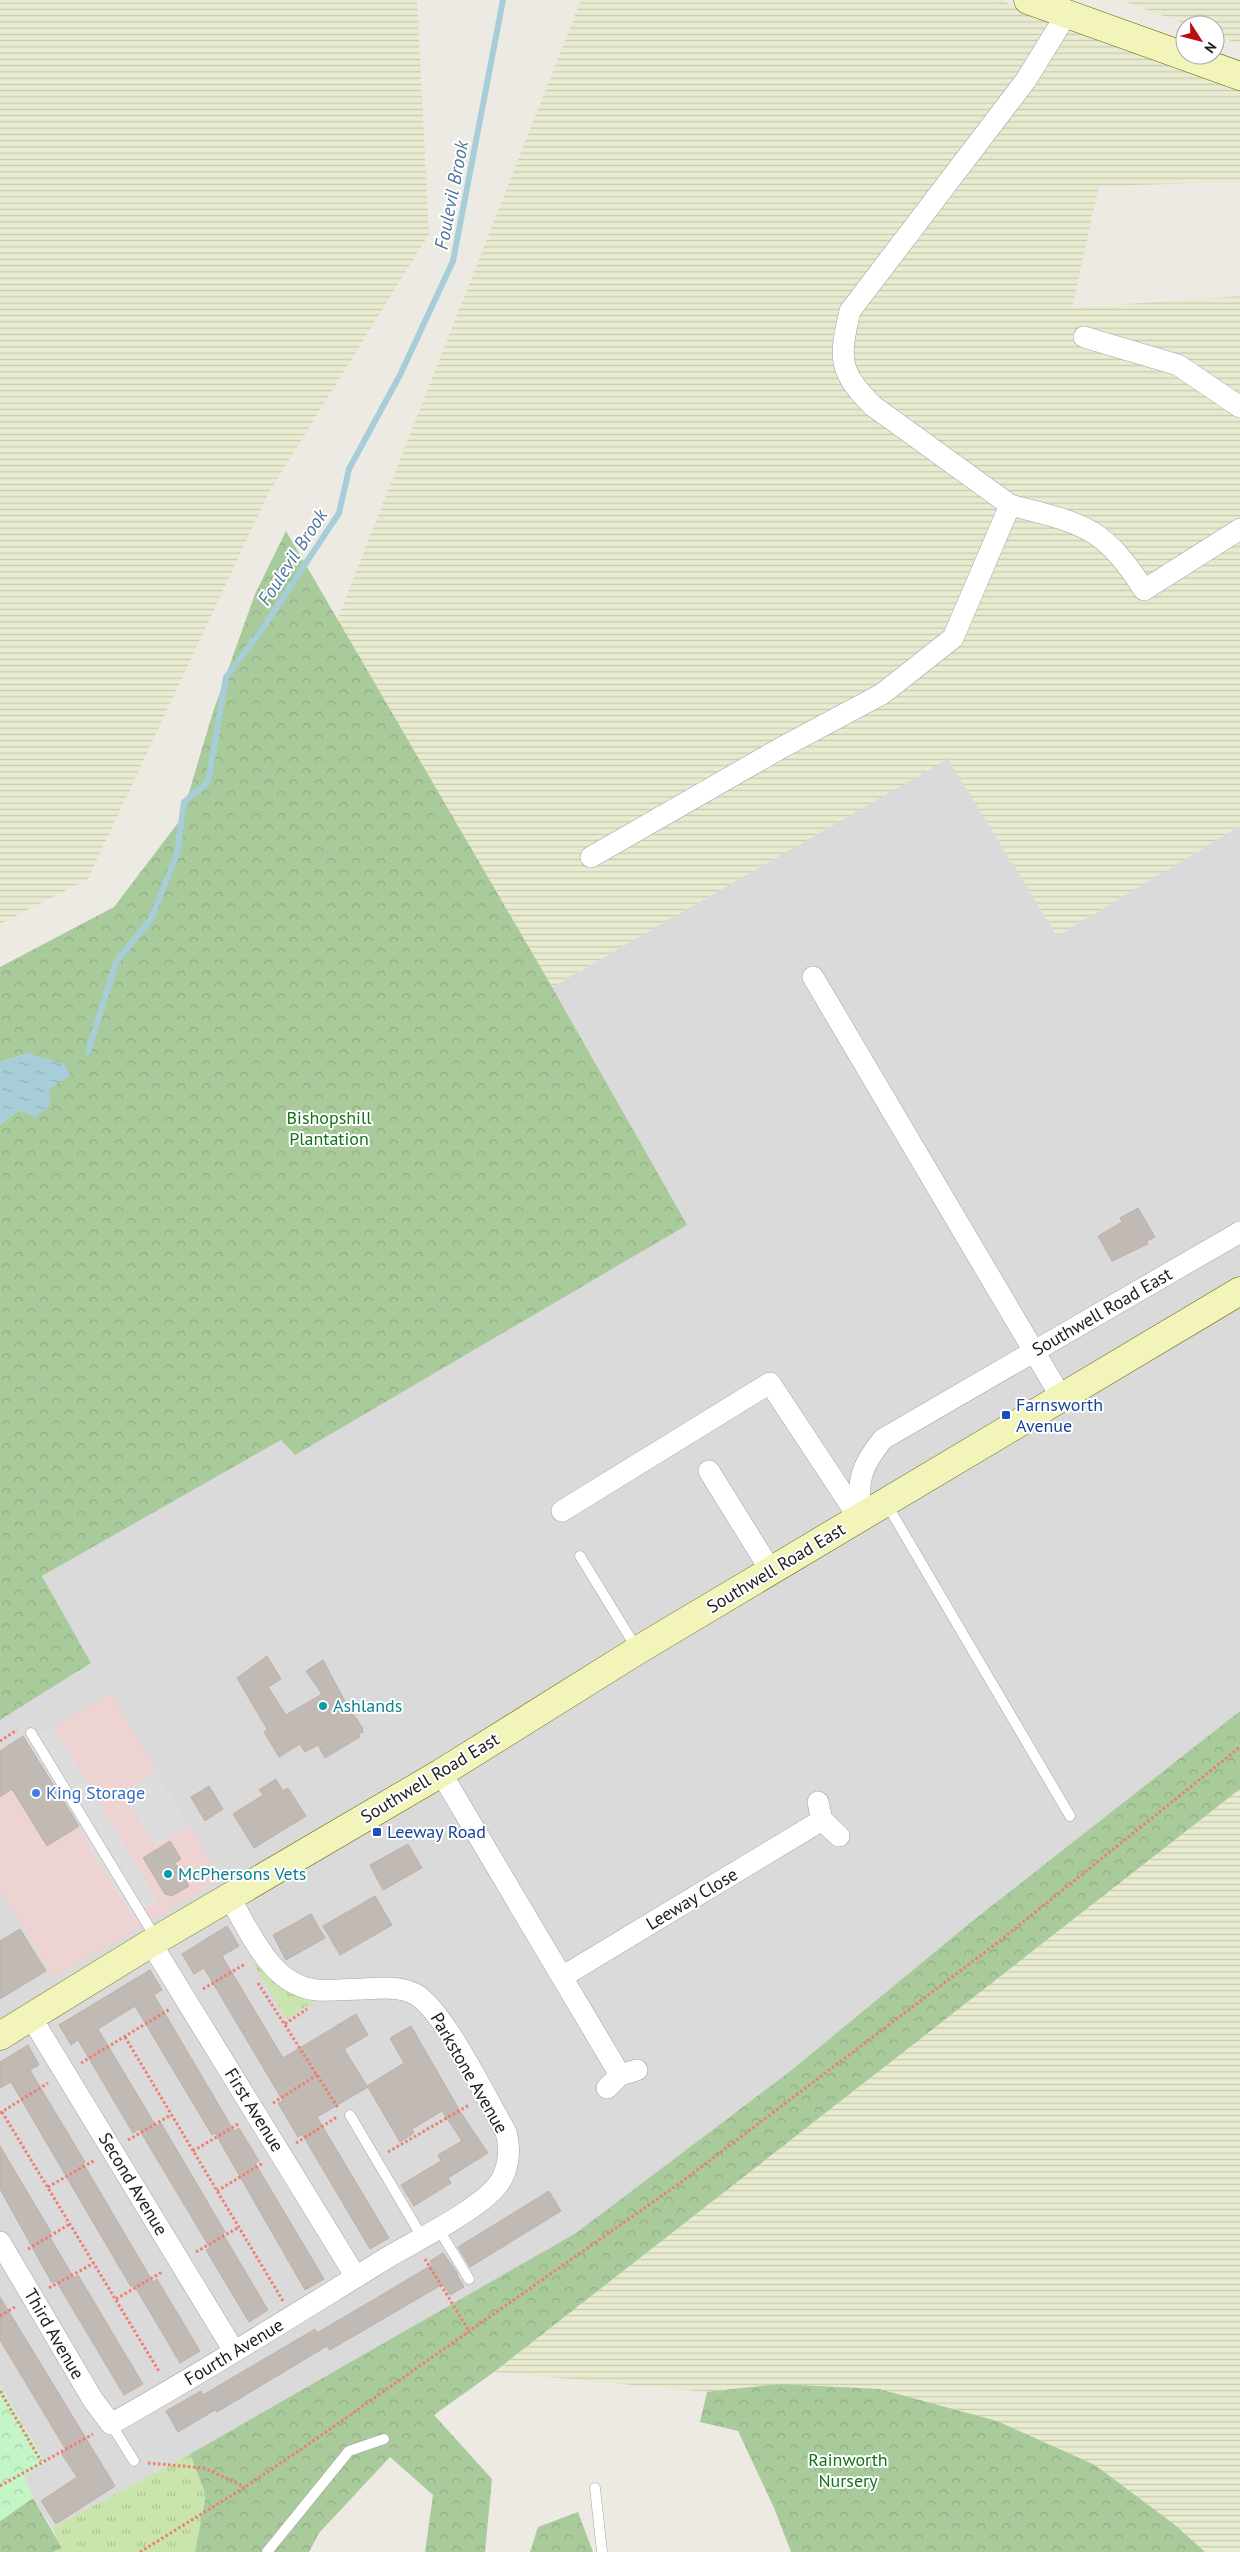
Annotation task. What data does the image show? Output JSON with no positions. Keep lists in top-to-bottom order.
{
  "streets": {
    "main road": ["Southwell Road East"],
    "street": [
      "Leeway Close",
      "Parkstone Avenue",
      "First Avenue",
      "Second Avenue",
      "Third Avenue",
      "Fourth Avenue"
    ]
  },
  "crossings": [
    ["Southwell Road East", "Parkstone Avenue"],
    ["Southwell Road East", "First Avenue"],
    ["Southwell Road East", "Second Avenue"],
    ["Parkstone Avenue", "First Avenue"],
    ["Parkstone Avenue", "Fourth Avenue"],
    ["First Avenue", "Fourth Avenue"],
    ["Second Avenue", "Fourth Avenue"],
    ["Third Avenue", "Fourth Avenue"]
  ],
  "water": ["Foulevil Brook"],
  "parks": ["Bishopshill Plantation", "Rainworth Nursery"],
  "places": {
    "transit": ["Farnsworth Avenue", "Leeway Road"],
    "other": ["Ashlands", "King Storage", "McPhersons Vets"]
  },
  "north": "bottom right"
}
